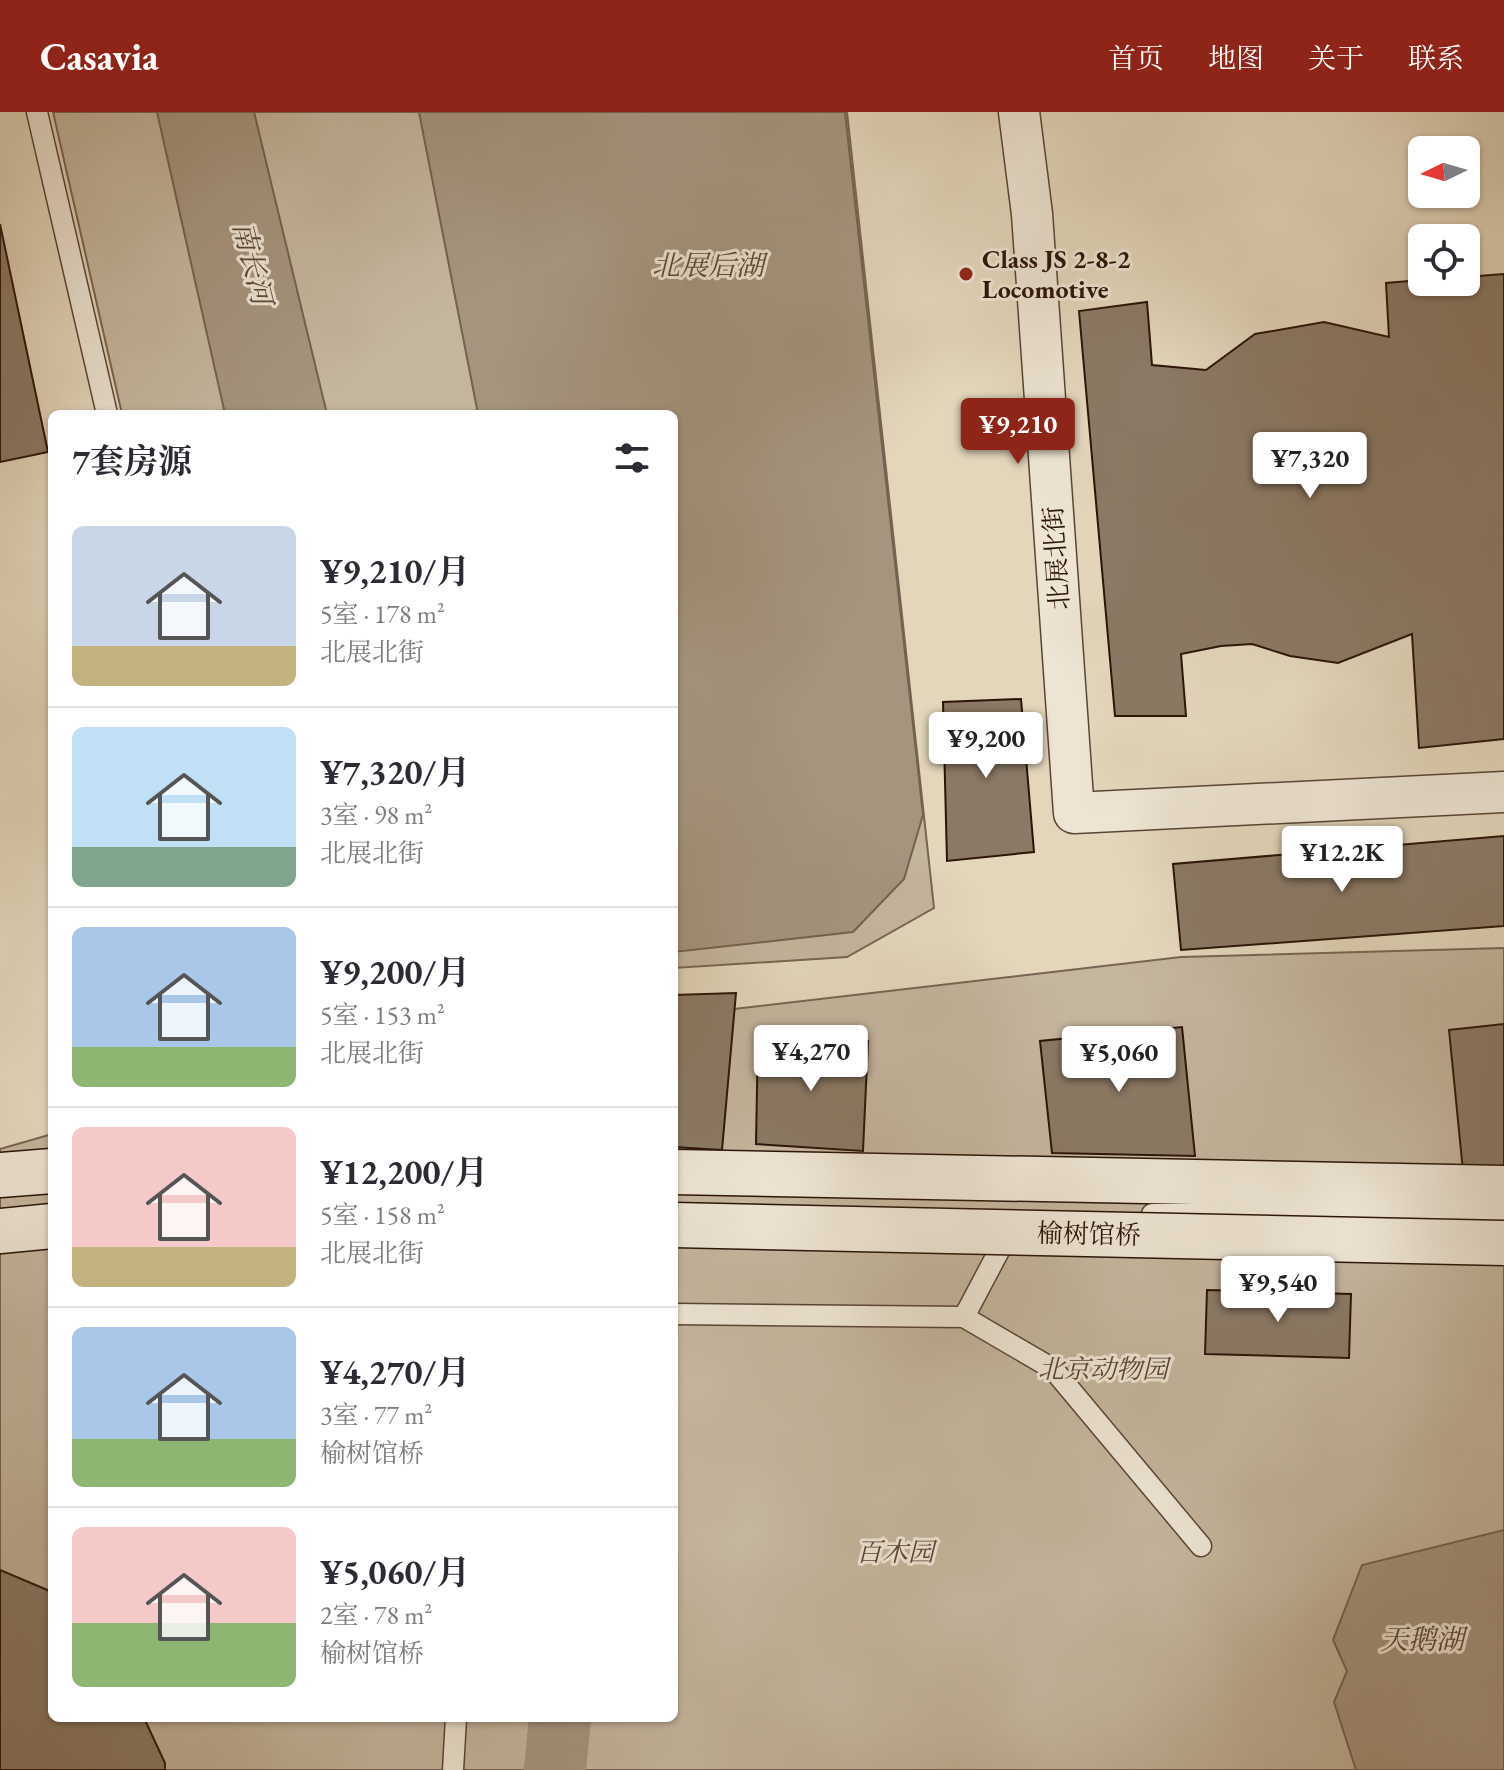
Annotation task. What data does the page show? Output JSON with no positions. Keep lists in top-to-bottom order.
{
  "streets": {
    "main road": ["榆树馆桥"],
    "street": ["北展北街"]
  },
  "water": ["南长河", "北展后湖", "天鹅湖"],
  "parks": ["北京动物园", "百木园"],
  "places": ["Class JS 2-8-2 Locomotive"],
  "north": "left",
  "page": {
    "header": "Casavia",
    "nav": [
      "首页",
      "地图",
      "关于",
      "联系"
    ],
    "price": [
      "¥9,210",
      "¥7,320",
      "¥9,200",
      "¥12.2K",
      "¥4,270",
      "¥5,060",
      "¥9,540"
    ],
    "heading": "7套房源",
    "list": [
      {
        "name": "¥9,210/月",
        "note": "5室 · 178 m² · 北展北街"
      },
      {
        "name": "¥7,320/月",
        "note": "3室 · 98 m² · 北展北街"
      },
      {
        "name": "¥9,200/月",
        "note": "5室 · 153 m² · 北展北街"
      },
      {
        "name": "¥12,200/月",
        "note": "5室 · 158 m² · 北展北街"
      },
      {
        "name": "¥4,270/月",
        "note": "3室 · 77 m² · 榆树馆桥"
      },
      {
        "name": "¥5,060/月",
        "note": "2室 · 78 m² · 榆树馆桥"
      }
    ]
  }
}
